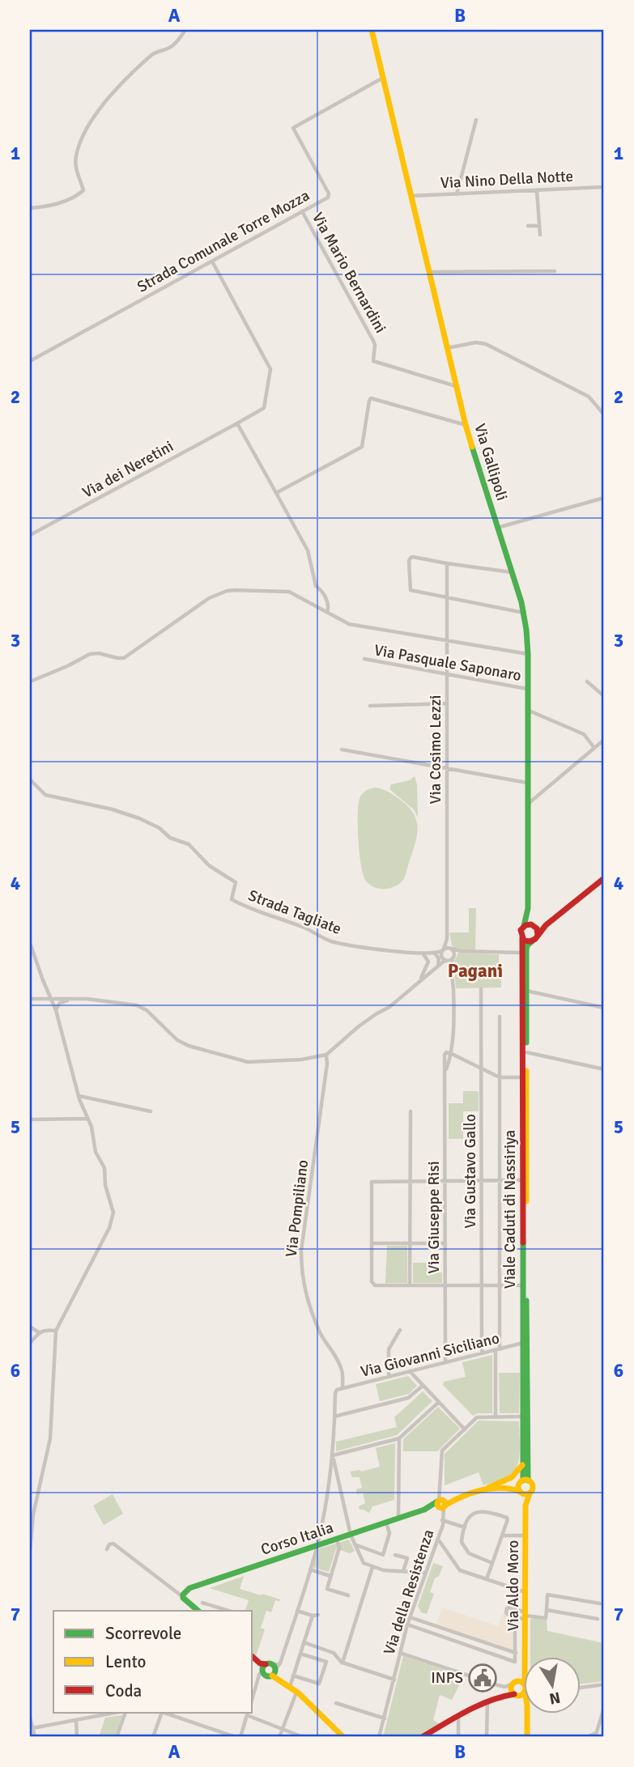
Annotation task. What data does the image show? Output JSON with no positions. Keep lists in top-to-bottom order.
{
  "streets": {
    "main road": [
      "Via Gallipoli",
      "Viale Caduti di Nassiriya",
      "Corso Italia",
      "Via Aldo Moro"
    ],
    "street": [
      "Via Nino Della Notte",
      "Strada Comunale Torre Mozza",
      "Via Mario Bernardini",
      "Via dei Neretini",
      "Via Pasquale Saponaro",
      "Via Cosimo Lezzi",
      "Strada Tagliate",
      "Via Gustavo Gallo",
      "Via Pompiliano",
      "Via Giuseppe Risi",
      "Via Giovanni Siciliano",
      "Via della Resistenza"
    ]
  },
  "crossings": [
    ["Via Nino Della Notte", "Via Gallipoli"],
    ["Strada Comunale Torre Mozza", "Via Mario Bernardini"],
    ["Strada Comunale Torre Mozza", "Via Gallipoli"],
    ["Strada Comunale Torre Mozza", "Via dei Neretini"],
    ["Via Mario Bernardini", "Via Gallipoli"],
    ["Via Gallipoli", "Via Pasquale Saponaro"],
    ["Via Gallipoli", "Viale Caduti di Nassiriya"],
    ["Via Pasquale Saponaro", "Via Cosimo Lezzi"],
    ["Via Cosimo Lezzi", "Strada Tagliate"],
    ["Via Cosimo Lezzi", "Via Giuseppe Risi"],
    ["Strada Tagliate", "Via Giuseppe Risi"],
    ["Via Gustavo Gallo", "Via Giovanni Siciliano"],
    ["Via Pompiliano", "Via Giovanni Siciliano"],
    ["Via Pompiliano", "Corso Italia"],
    ["Viale Caduti di Nassiriya", "Via Giovanni Siciliano"],
    ["Viale Caduti di Nassiriya", "Corso Italia"],
    ["Viale Caduti di Nassiriya", "Via della Resistenza"],
    ["Via Giuseppe Risi", "Via Giovanni Siciliano"],
    ["Corso Italia", "Via Aldo Moro"],
    ["Corso Italia", "Via della Resistenza"]
  ],
  "districts": ["Pagani"],
  "places": {
    "public building": ["INPS"]
  },
  "legend": ["Scorrevole", "Lento", "Coda"],
  "north": "bottom",
  "grid": {
    "columns": ["A", "B"],
    "rows": [
      "1",
      "2",
      "3",
      "4",
      "5",
      "6",
      "7"
    ]
  }
}
